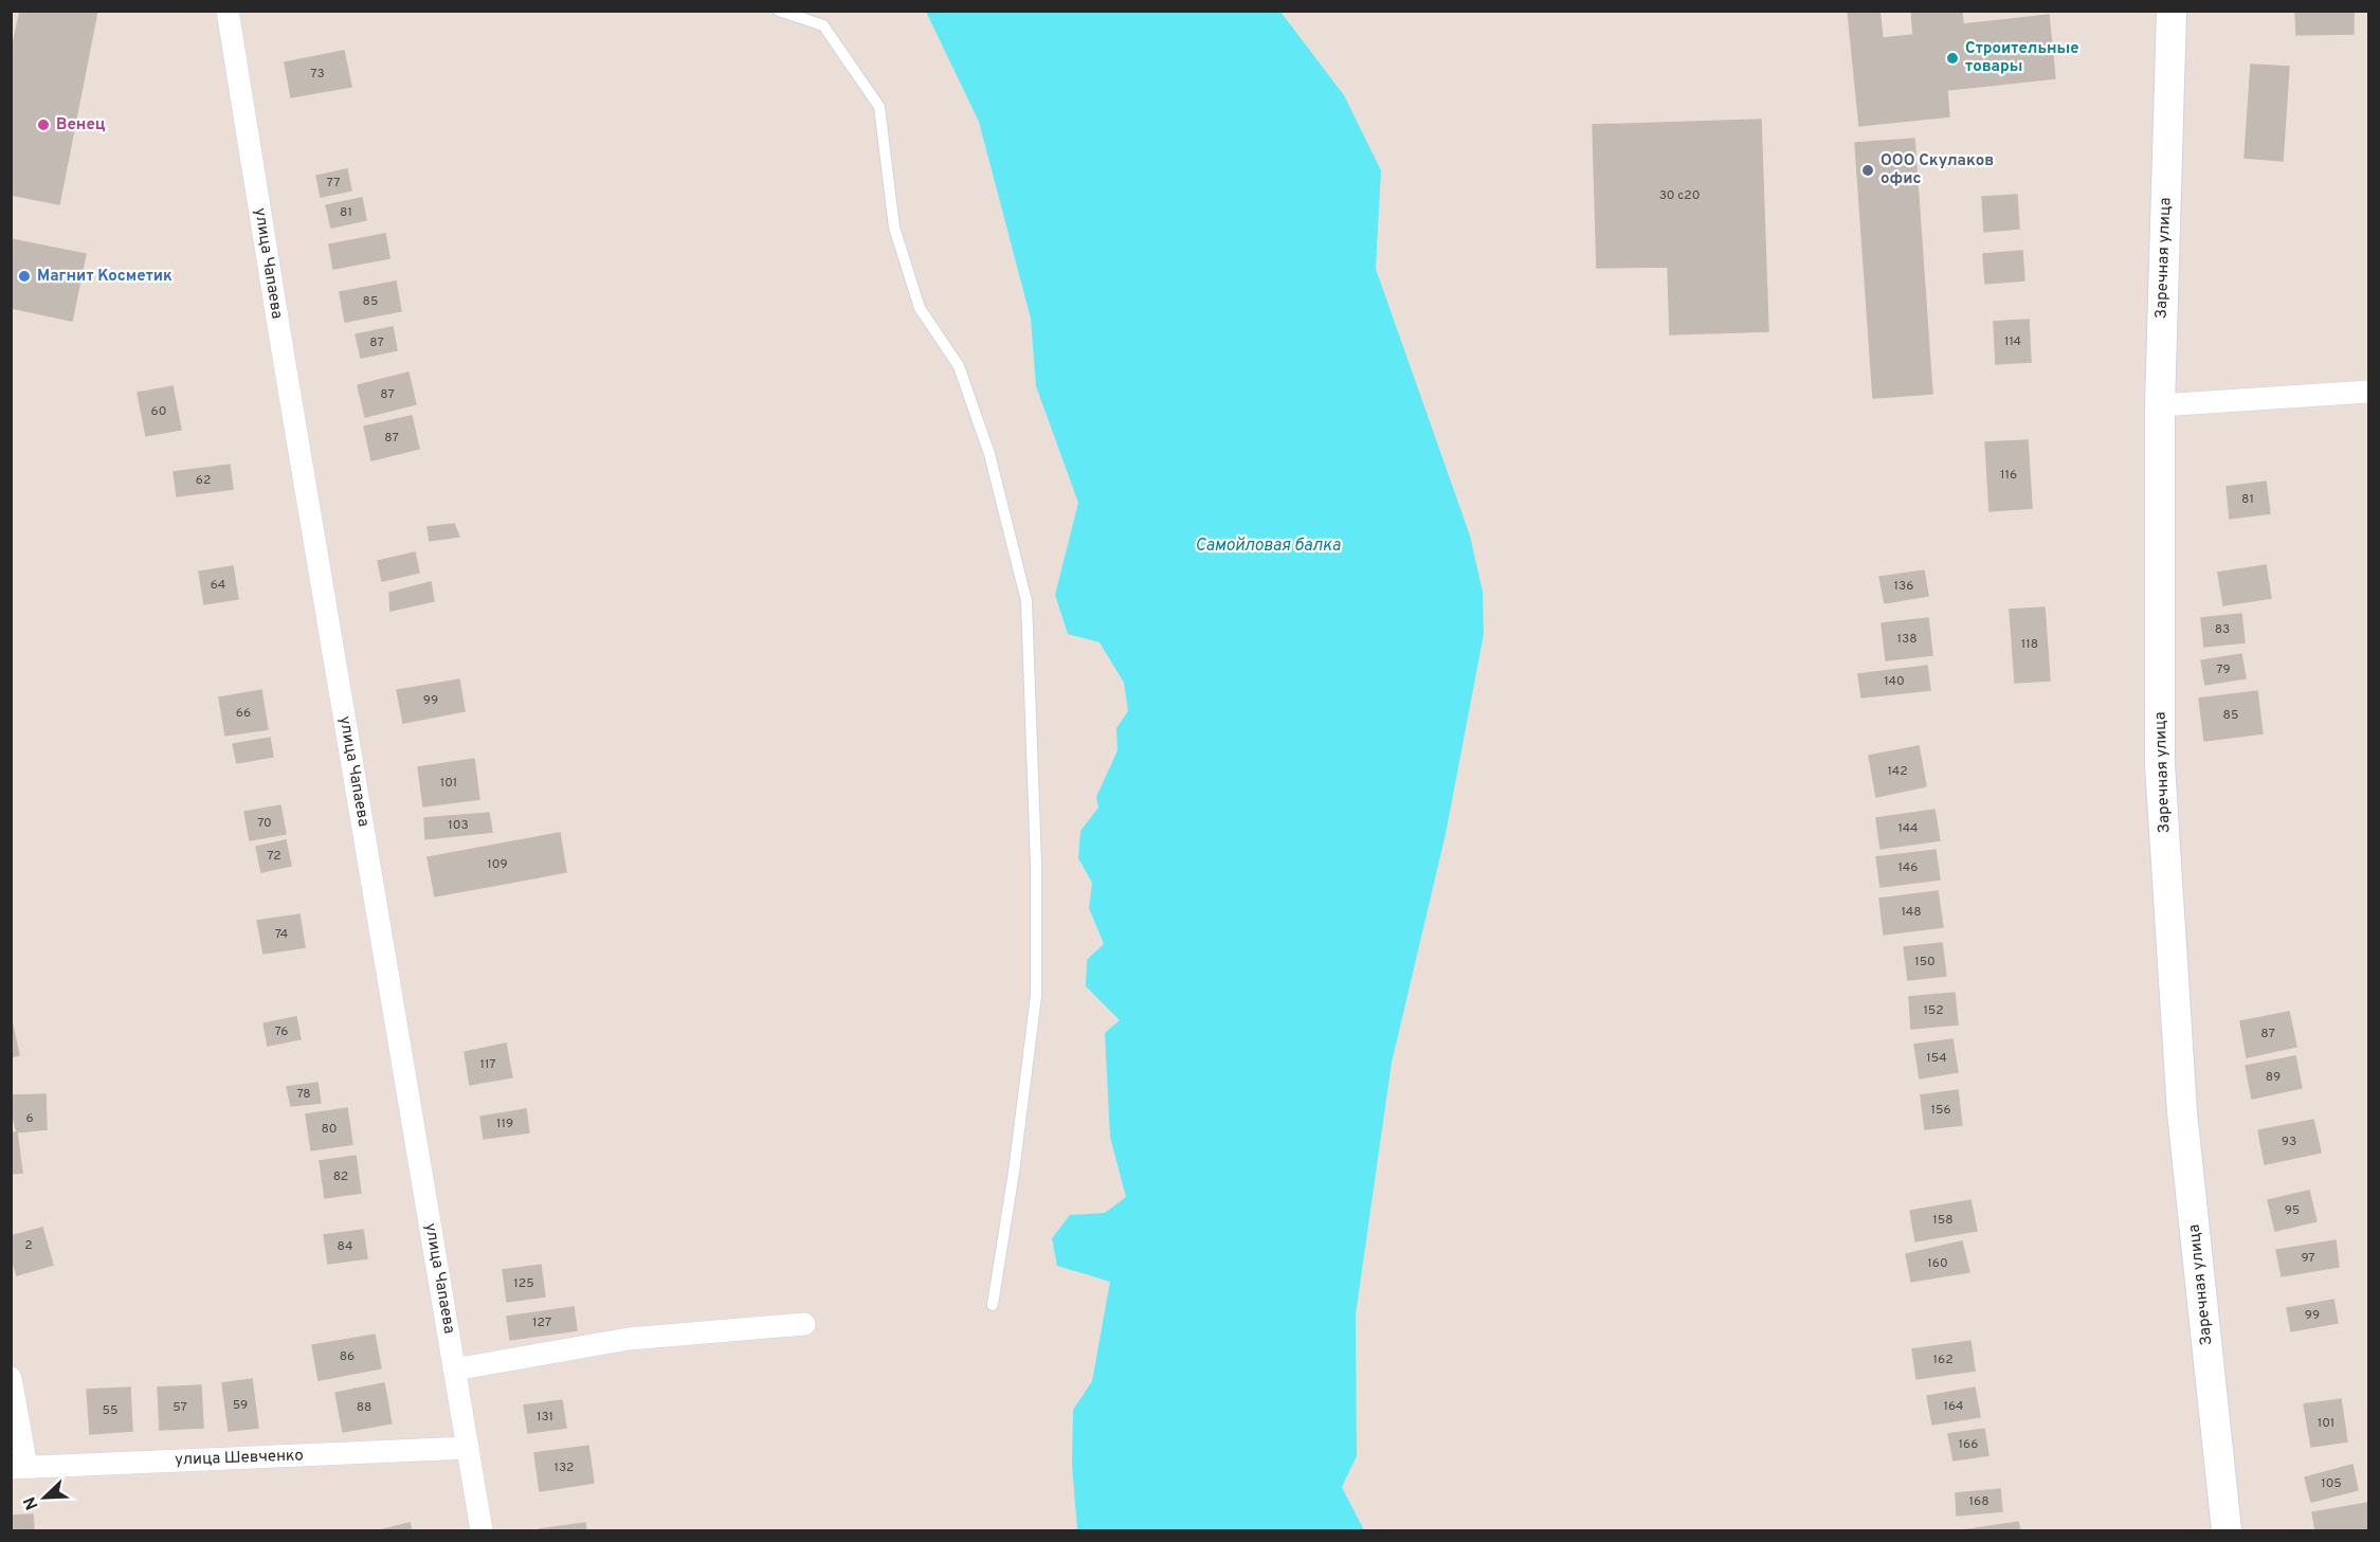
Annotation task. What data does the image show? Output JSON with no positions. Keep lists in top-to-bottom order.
{
  "streets": {
    "main road": ["Заречная улица"],
    "street": ["улица Чапаева", "улица Шевченко"]
  },
  "crossings": [
    ["улица Чапаева", "улица Шевченко"]
  ],
  "water": ["Самойловая балка"],
  "places": [
    "Строительные товары",
    "Венец",
    "ООО Скулаков офис",
    "Магнит Косметик"
  ],
  "house_numbers": [
    "73",
    "77",
    "30 с20",
    "81",
    "85",
    "114",
    "87",
    "87",
    "60",
    "87",
    "116",
    "62",
    "81",
    "64",
    "136",
    "83",
    "138",
    "118",
    "79",
    "140",
    "99",
    "66",
    "85",
    "142",
    "101",
    "70",
    "103",
    "144",
    "72",
    "109",
    "146",
    "148",
    "74",
    "150",
    "152",
    "76",
    "87",
    "154",
    "117",
    "89",
    "78",
    "156",
    "6",
    "119",
    "80",
    "93",
    "82",
    "95",
    "158",
    "2",
    "84",
    "97",
    "160",
    "125",
    "99",
    "127",
    "86",
    "162",
    "59",
    "164",
    "57",
    "88",
    "55",
    "131",
    "101",
    "166",
    "132",
    "105",
    "168"
  ],
  "north": "bottom left"
}
